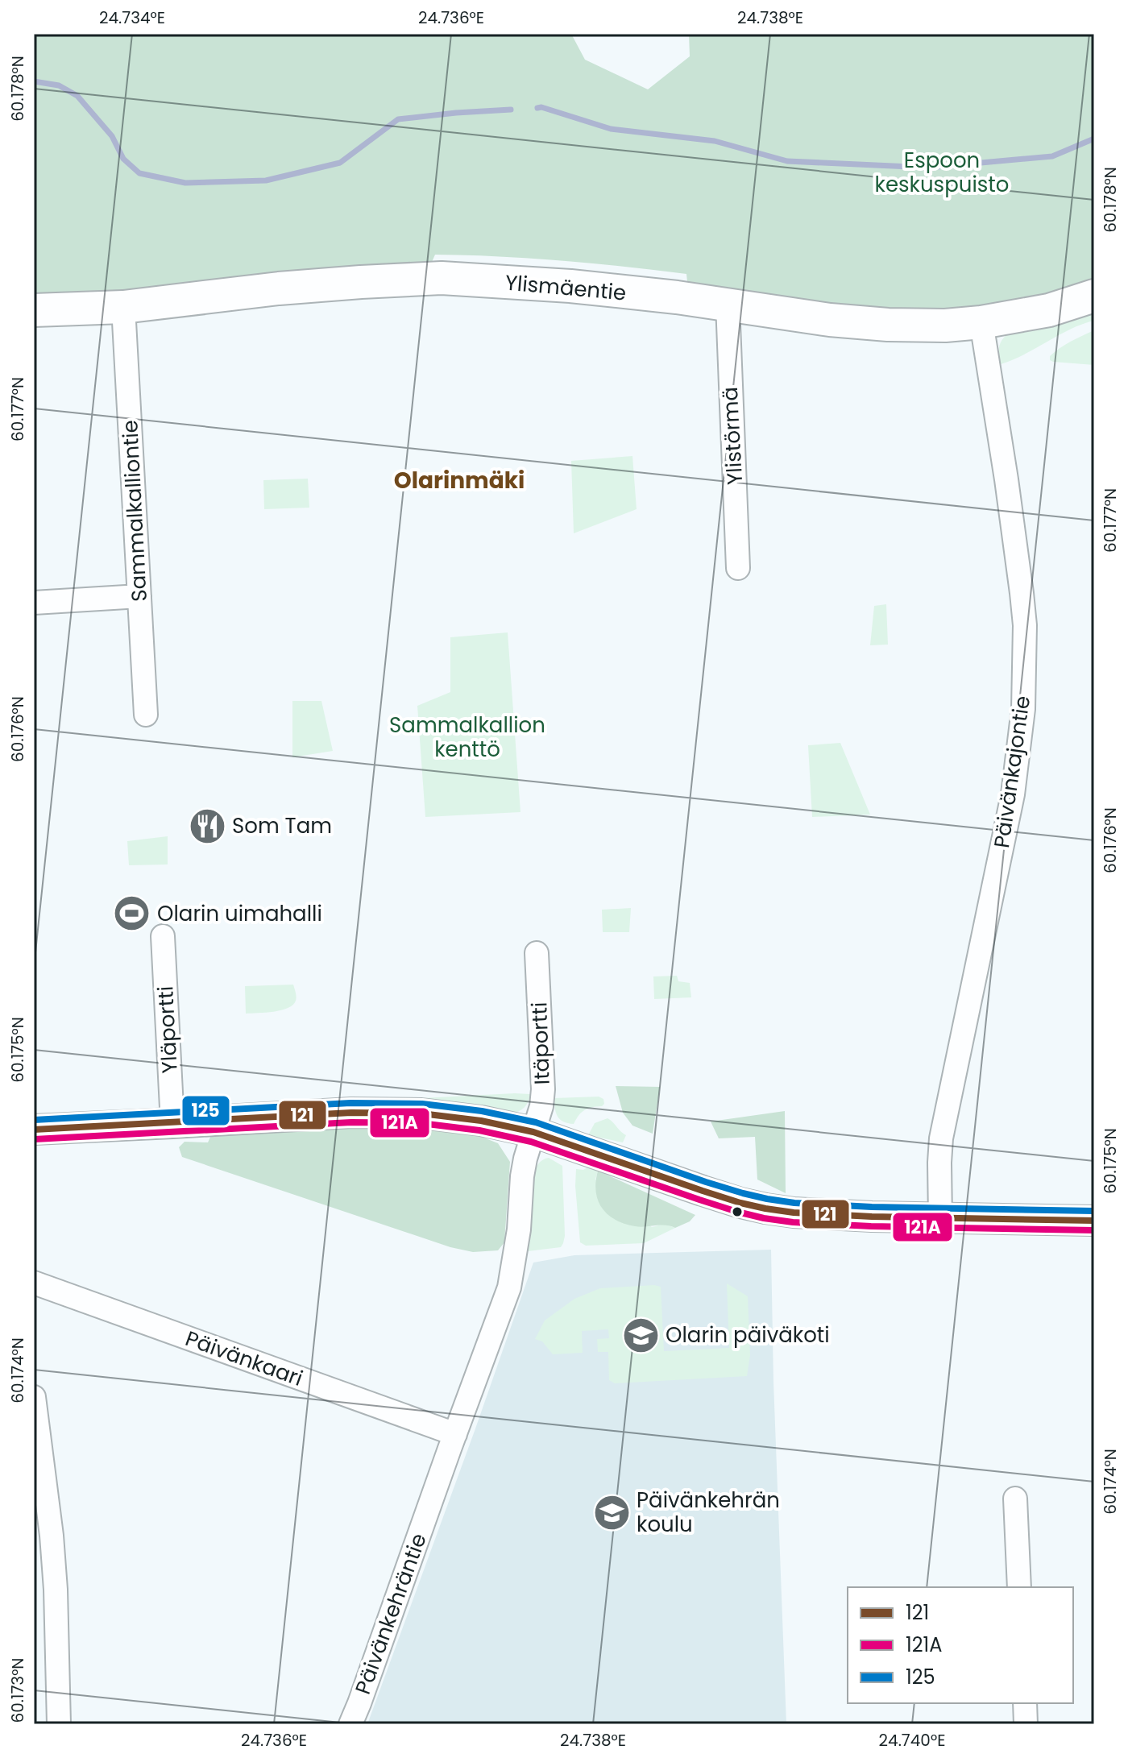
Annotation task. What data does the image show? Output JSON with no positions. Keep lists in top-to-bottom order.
{
  "streets": {
    "main road": ["Ylismäentie"],
    "street": [
      "Ylistörmä",
      "Sammalkalliontie",
      "Päivänkajontie",
      "Yläportti",
      "Itäportti",
      "Päivänkaari",
      "Päivänkehräntie"
    ]
  },
  "crossings": [
    ["Ylismäentie", "Ylistörmä"],
    ["Ylismäentie", "Sammalkalliontie"],
    ["Ylismäentie", "Päivänkajontie"],
    ["Itäportti", "Päivänkehräntie"],
    ["Päivänkaari", "Päivänkehräntie"]
  ],
  "districts": ["Olarinmäki"],
  "parks": ["Espoon keskuspuisto", "Sammalkallion kenttö"],
  "places": {
    "restaurant": ["Som Tam"],
    "sports": ["Olarin uimahalli"],
    "school or university": ["Olarin päiväkoti", "Päivänkehrän koulu"]
  },
  "lines": ["transit line 125", "transit line 121", "transit line 121A"],
  "legend": ["121", "121A", "125"],
  "coordinates": [
    "24.734°E",
    "24.736°E",
    "24.738°E",
    "60.178°N",
    "60.177°N",
    "60.176°N",
    "60.175°N",
    "60.174°N",
    "60.173°N",
    "24.740°E"
  ]
}
